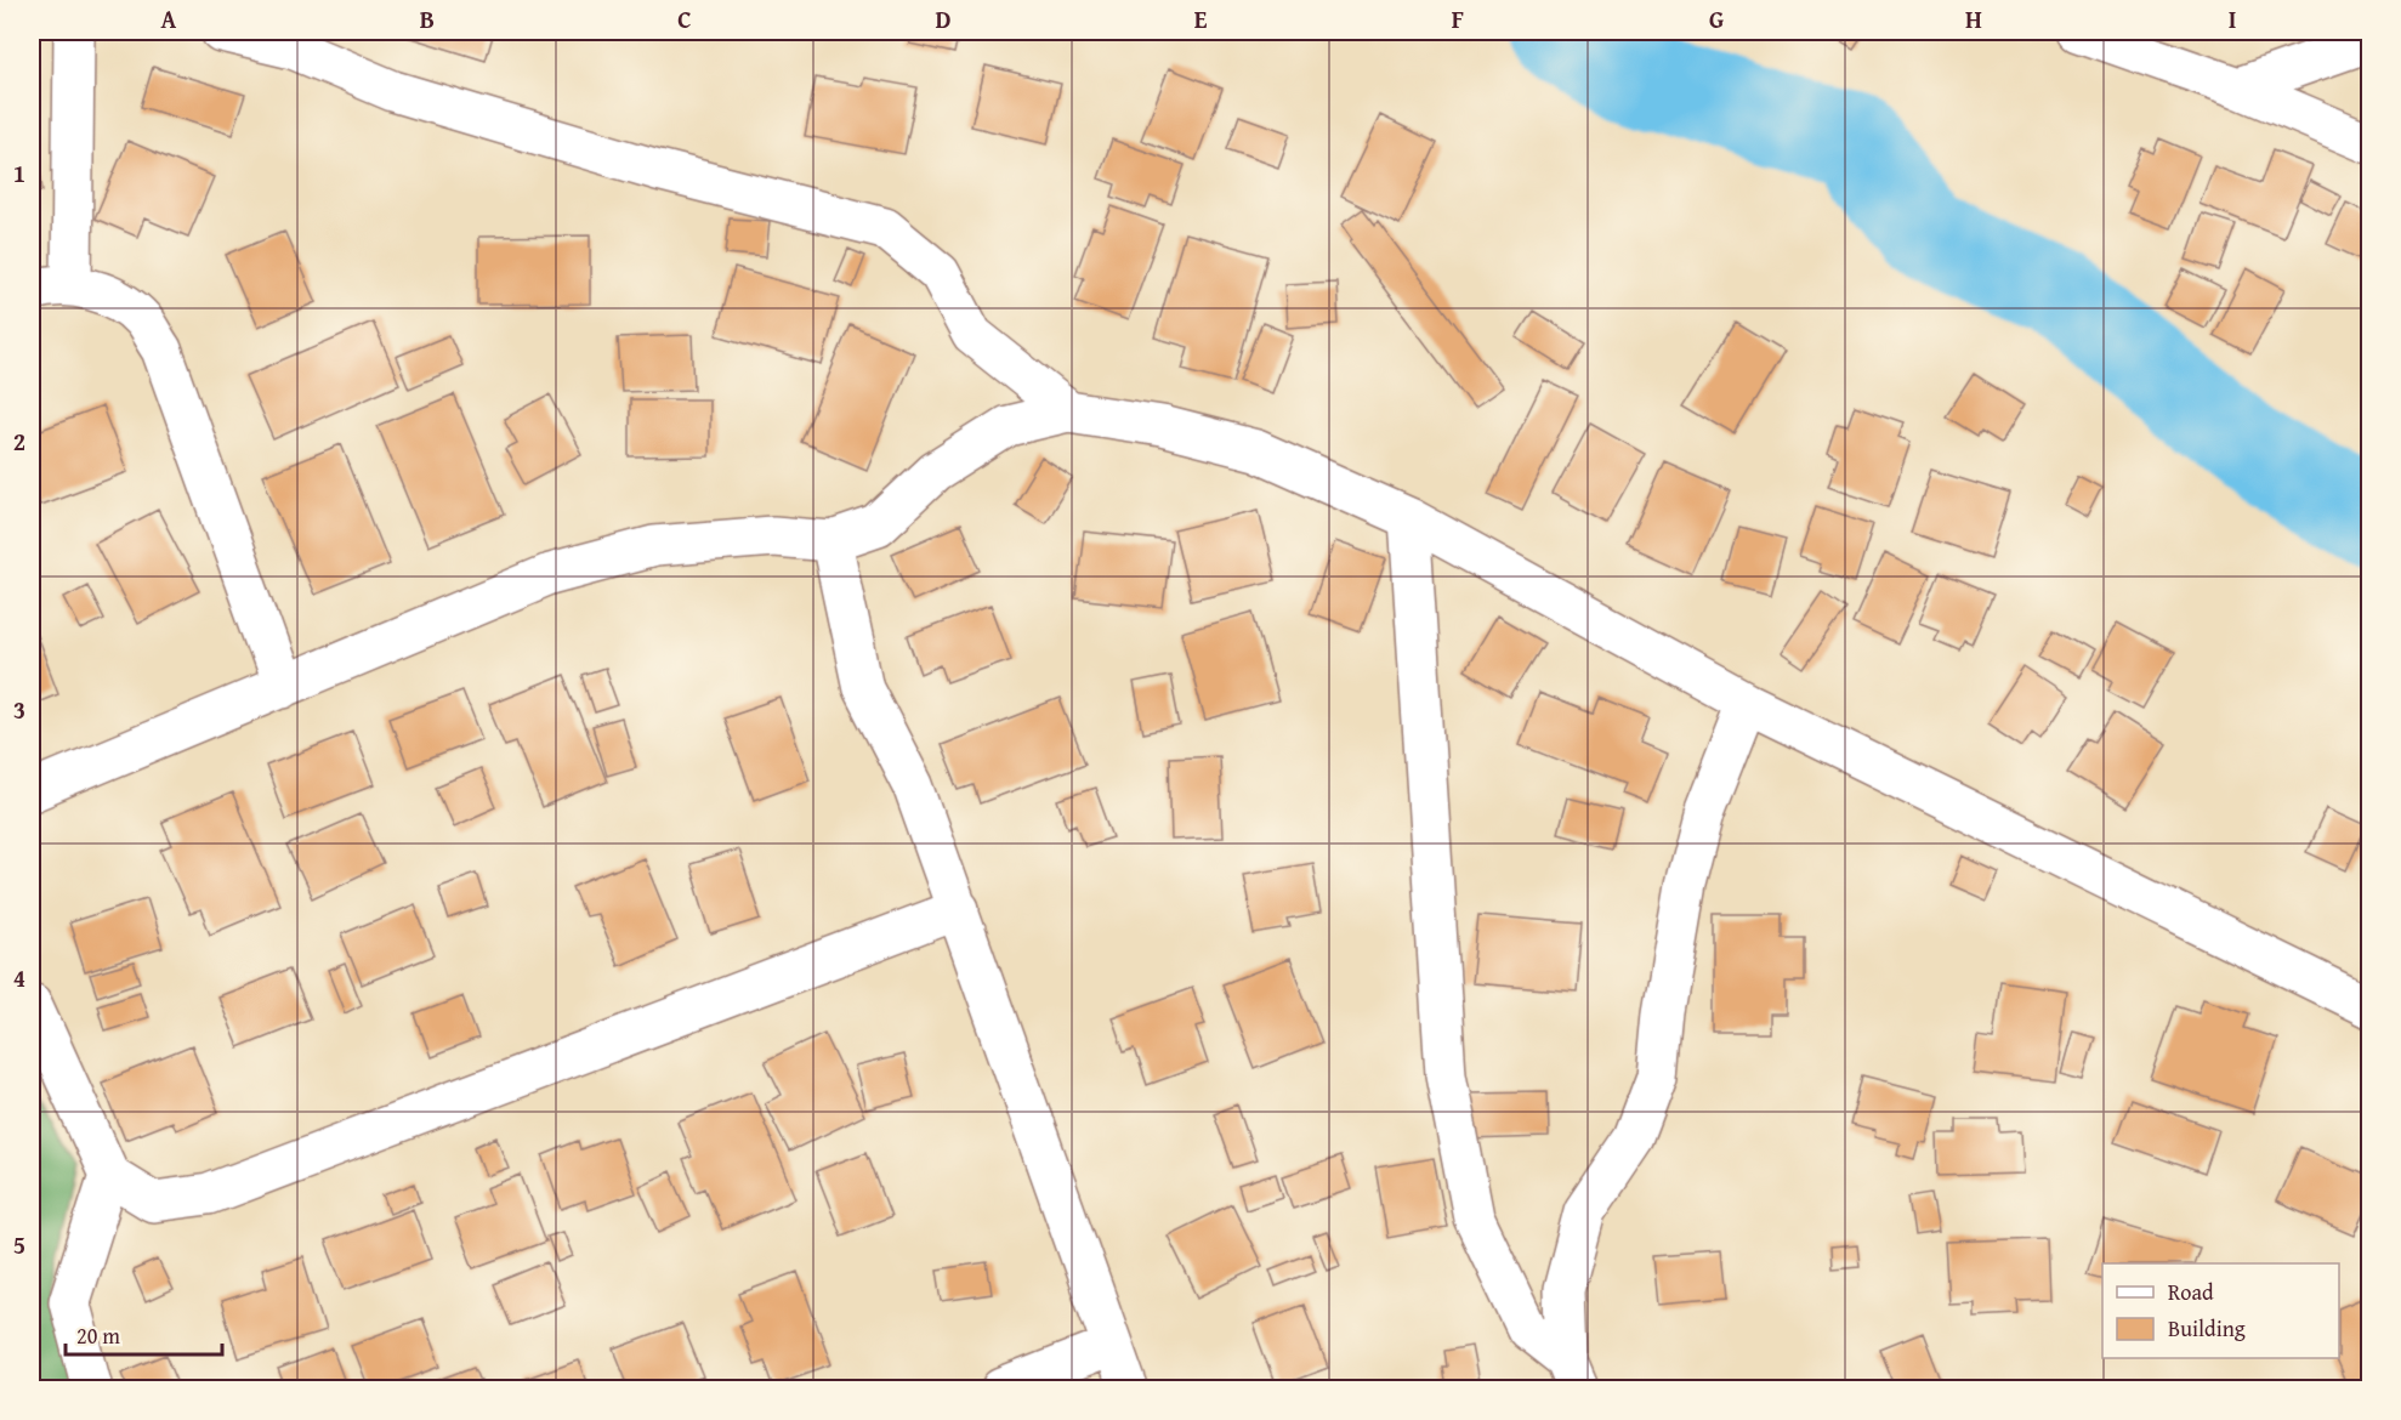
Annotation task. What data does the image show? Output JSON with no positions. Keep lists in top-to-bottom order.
{
  "legend": ["Road", "Building"],
  "scale_bar": "20 m",
  "grid": {
    "columns": [
      "A",
      "B",
      "C",
      "D",
      "E",
      "F",
      "G",
      "H",
      "I"
    ],
    "rows": [
      "1",
      "2",
      "3",
      "4",
      "5"
    ]
  }
}
